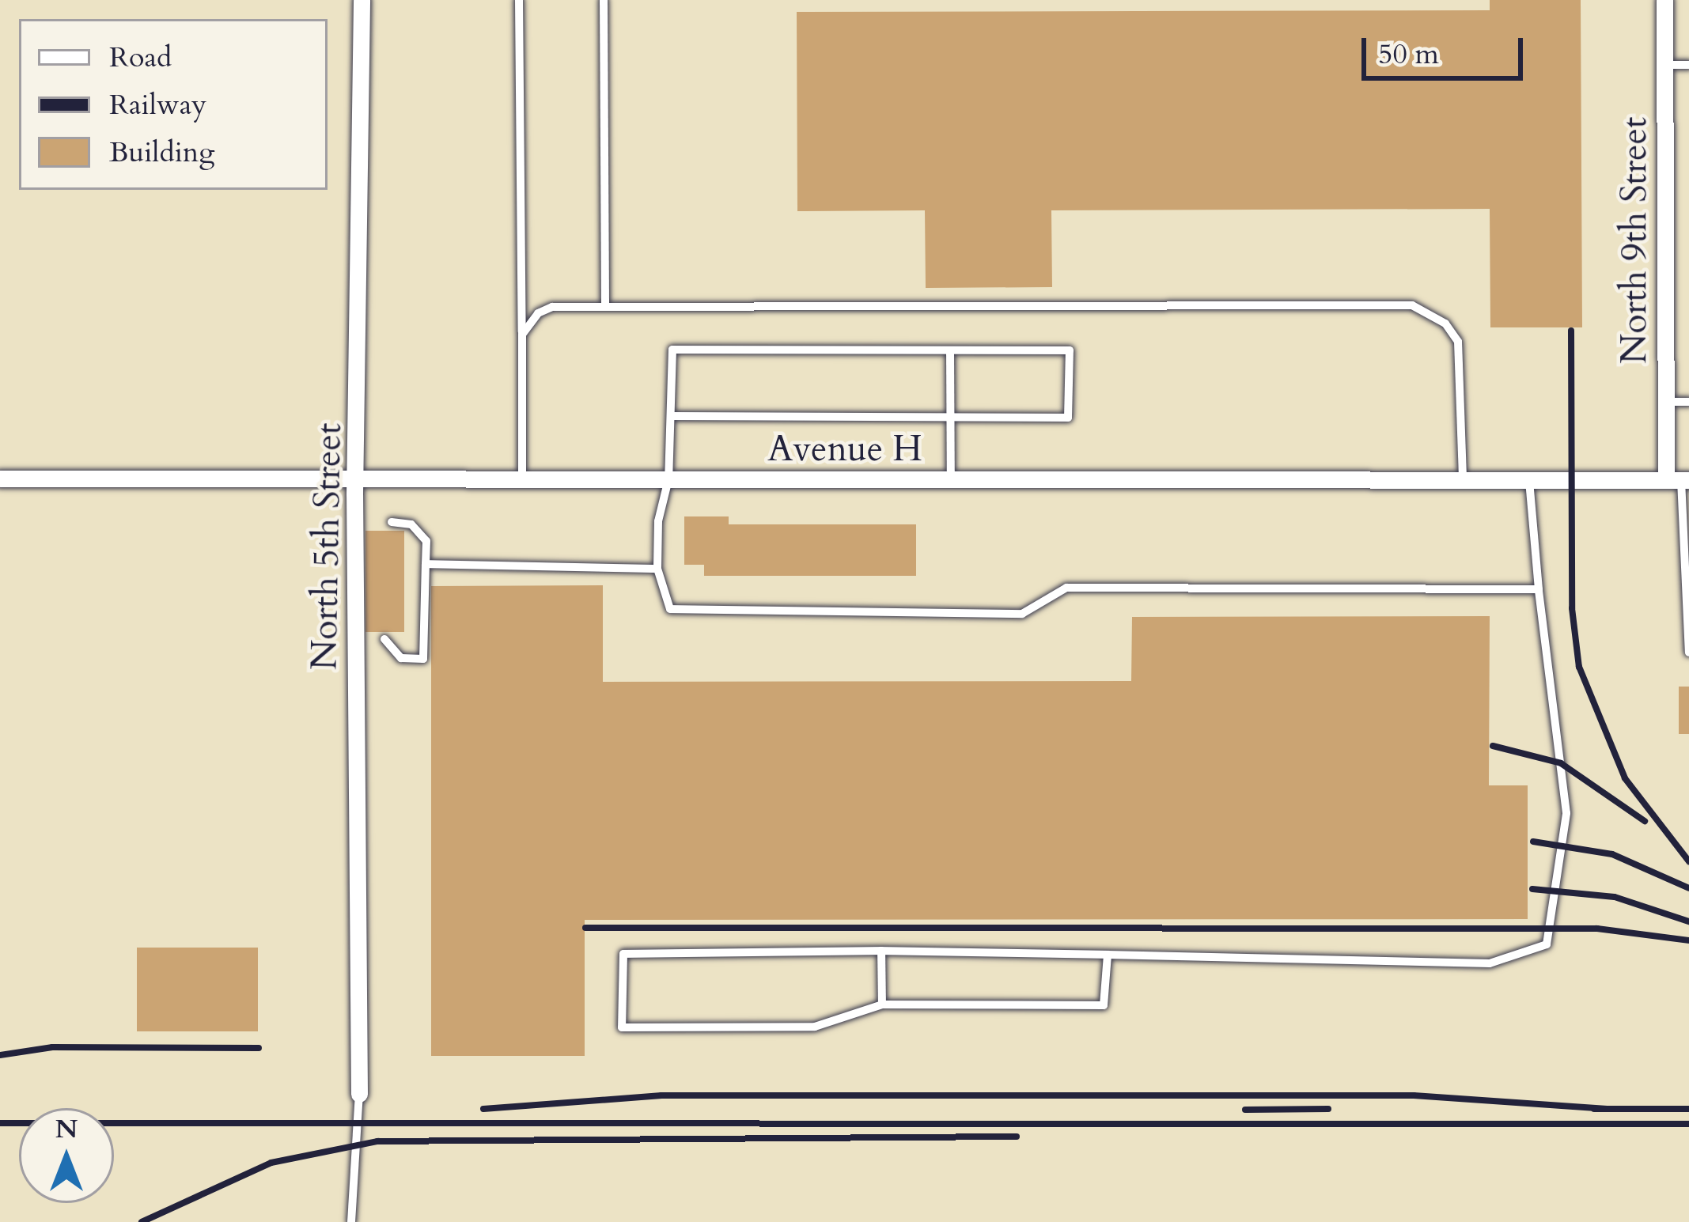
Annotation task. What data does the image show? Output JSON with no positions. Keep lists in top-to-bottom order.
{
  "streets": {
    "street": ["North 9th Street", "Avenue H", "North 5th Street"]
  },
  "crossings": [
    ["North 9th Street", "Avenue H"],
    ["Avenue H", "North 5th Street"]
  ],
  "legend": ["Road", "Railway", "Building"],
  "scale_bar": "50 m",
  "north": "top"
}
